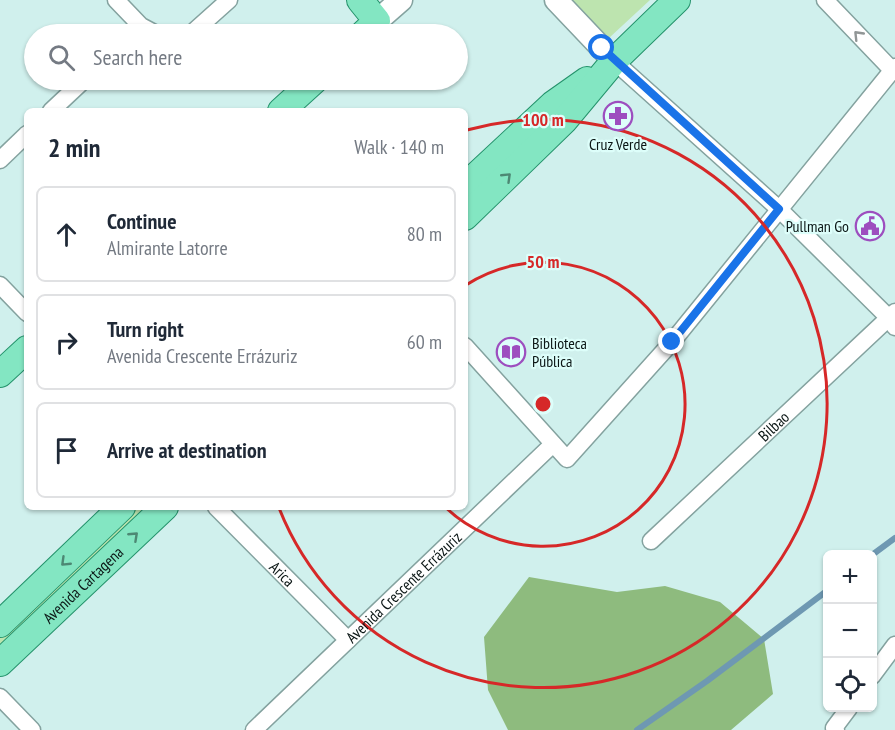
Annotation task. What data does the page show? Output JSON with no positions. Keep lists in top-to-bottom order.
{
  "streets": {
    "main road": ["Avenida Cartagena"],
    "street": ["Bilbao", "Arica", "Avenida Crescente Errázuriz"]
  },
  "crossings": [
    ["Arica", "Avenida Crescente Errázuriz"]
  ],
  "places": {
    "pharmacy": ["Cruz Verde"],
    "public building": ["Pullman Go"],
    "library": ["Biblioteca Pública"]
  },
  "page": {
    "search": "Search here",
    "heading": ["2 min", "Walk · 140 m"],
    "list": [
      ["Continue", "Almirante Latorre", "80 m"],
      ["Turn right", "Avenida Crescente Errázuriz", "60 m"],
      "Arrive at destination"
    ],
    "map_buttons": ["+", "−"]
  },
  "rings": ["100 m", "50 m"]
}
